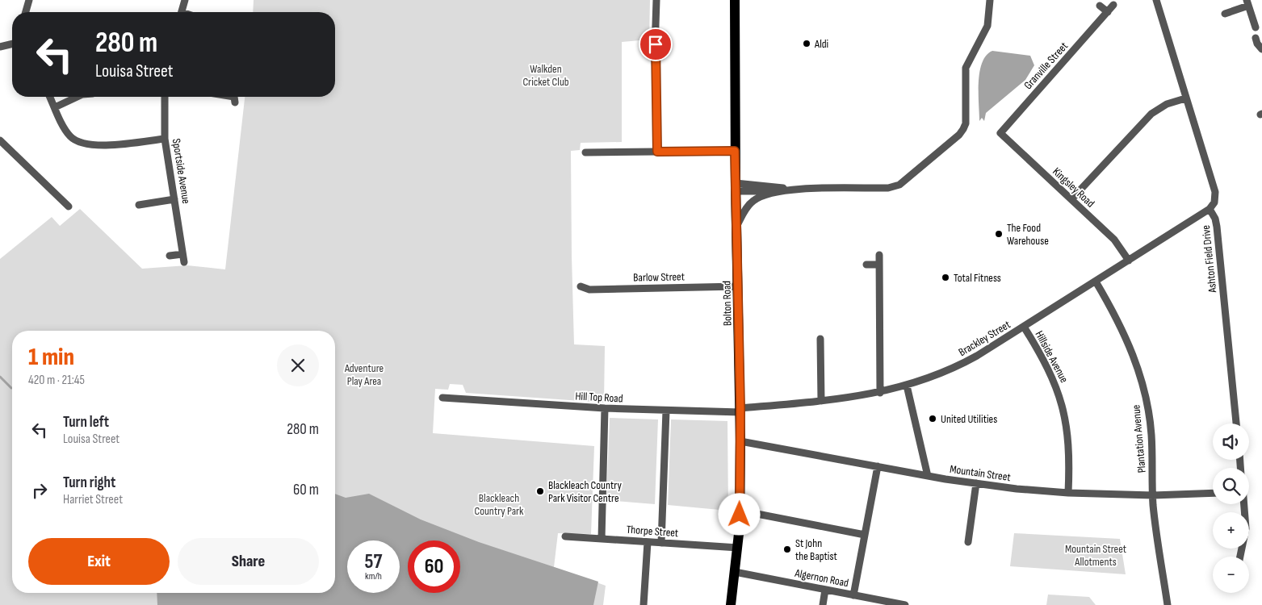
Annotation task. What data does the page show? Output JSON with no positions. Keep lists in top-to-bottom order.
{
  "streets": {
    "main road": ["Bolton Road"],
    "street": [
      "Granville Street",
      "Sportside Avenue",
      "Kingsley Road",
      "Ashton Field Drive",
      "Barlow Street",
      "Brackley Street",
      "Hillside Avenue",
      "Hill Top Road",
      "Plantation Avenue",
      "Mountain Street",
      "Thorpe Street",
      "Algernon Road"
    ]
  },
  "crossings": [
    ["Granville Street", "Kingsley Road"],
    ["Kingsley Road", "Brackley Street"],
    ["Ashton Field Drive", "Brackley Street"],
    ["Barlow Street", "Bolton Road"],
    ["Bolton Road", "Brackley Street"],
    ["Bolton Road", "Hill Top Road"],
    ["Bolton Road", "Mountain Street"],
    ["Bolton Road", "Thorpe Street"],
    ["Bolton Road", "Algernon Road"],
    ["Brackley Street", "Hillside Avenue"],
    ["Brackley Street", "Hill Top Road"],
    ["Brackley Street", "Plantation Avenue"],
    ["Hillside Avenue", "Mountain Street"],
    ["Plantation Avenue", "Mountain Street"]
  ],
  "parks": [
    "Walkden Cricket Club",
    "Adventure Play Area",
    "Blackleach Country Park",
    "Mountain Street Allotments"
  ],
  "places": [
    "Aldi",
    "The Food Warehouse",
    "Total Fitness",
    "United Utilities",
    "Blackleach Country Park Visitor Centre",
    "St John the Baptist"
  ],
  "page": {
    "turn": ["280 m", "Louisa Street"],
    "heading": ["1 min", "420 m · 21:45"],
    "list": [
      {
        "name": "Turn left",
        "note": "Louisa Street",
        "value": "280 m"
      },
      {
        "name": "Turn right",
        "note": "Harriet Street",
        "value": "60 m"
      }
    ],
    "map_buttons": ["+", "−"],
    "buttons": ["Exit", "Share"],
    "speed": "57 km/h",
    "limit": "60"
  }
}
